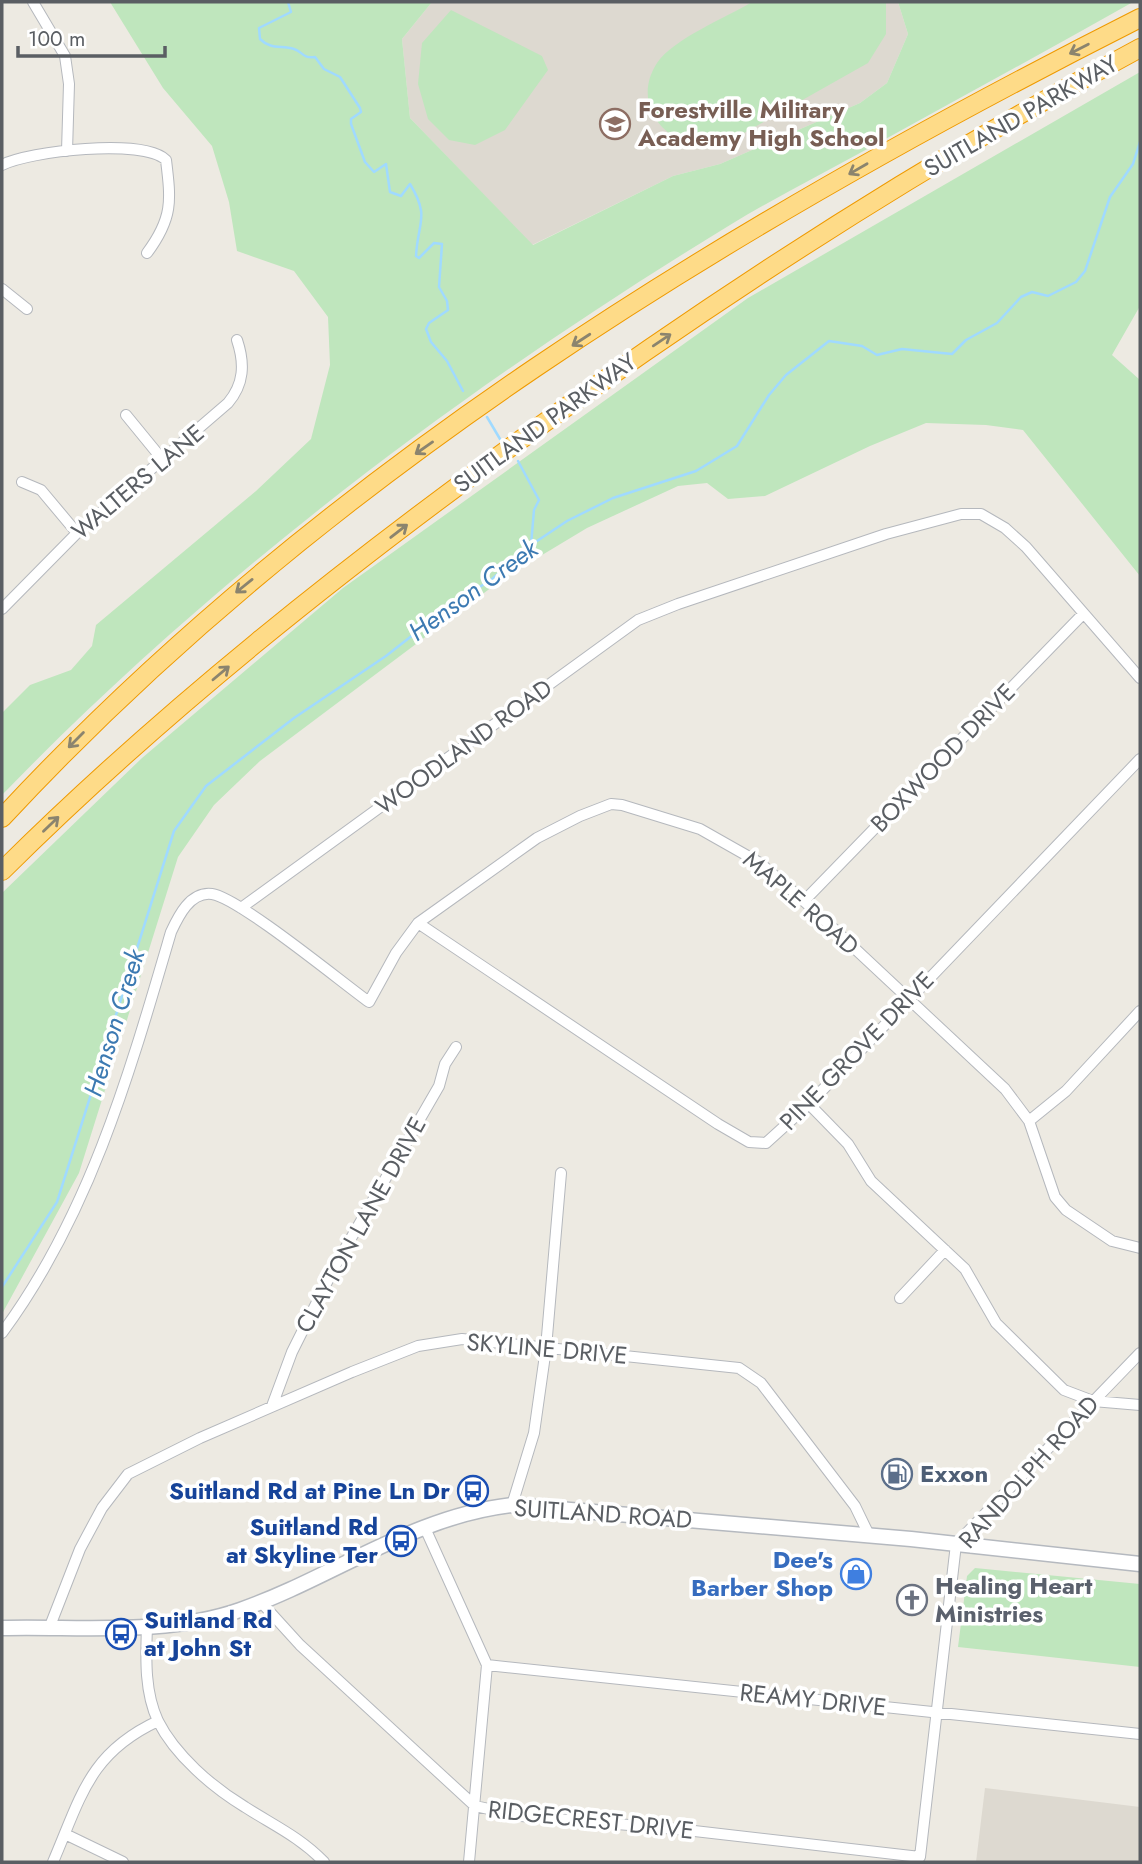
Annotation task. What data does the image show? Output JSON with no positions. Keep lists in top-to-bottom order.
{
  "streets": {
    "highway": ["SUITLAND PARKWAY"],
    "main road": ["SUITLAND ROAD"],
    "street": [
      "WALTERS LANE",
      "WOODLAND ROAD",
      "BOXWOOD DRIVE",
      "MAPLE ROAD",
      "PINE GROVE DRIVE",
      "CLAYTON LANE DRIVE",
      "SKYLINE DRIVE",
      "RANDOLPH ROAD",
      "REAMY DRIVE",
      "RIDGECREST DRIVE"
    ]
  },
  "crossings": [
    ["WOODLAND ROAD", "BOXWOOD DRIVE"],
    ["WOODLAND ROAD", "MAPLE ROAD"],
    ["BOXWOOD DRIVE", "MAPLE ROAD"],
    ["MAPLE ROAD", "PINE GROVE DRIVE"],
    ["CLAYTON LANE DRIVE", "SKYLINE DRIVE"],
    ["SKYLINE DRIVE", "SUITLAND ROAD"],
    ["RANDOLPH ROAD", "SUITLAND ROAD"],
    ["RANDOLPH ROAD", "REAMY DRIVE"],
    ["RANDOLPH ROAD", "RIDGECREST DRIVE"],
    ["SUITLAND ROAD", "RIDGECREST DRIVE"]
  ],
  "water": ["Henson Creek"],
  "places": {
    "school or university": ["Forestville Military Academy High School"],
    "fuel station": ["Exxon"],
    "bus stop": ["Suitland Rd at Pine Ln Dr", "Suitland Rd at Skyline Ter", "Suitland Rd at John St"],
    "shop": ["Dee's Barber Shop"],
    "church": ["Healing Heart Ministries"]
  },
  "scale_bar": "100 m"
}
